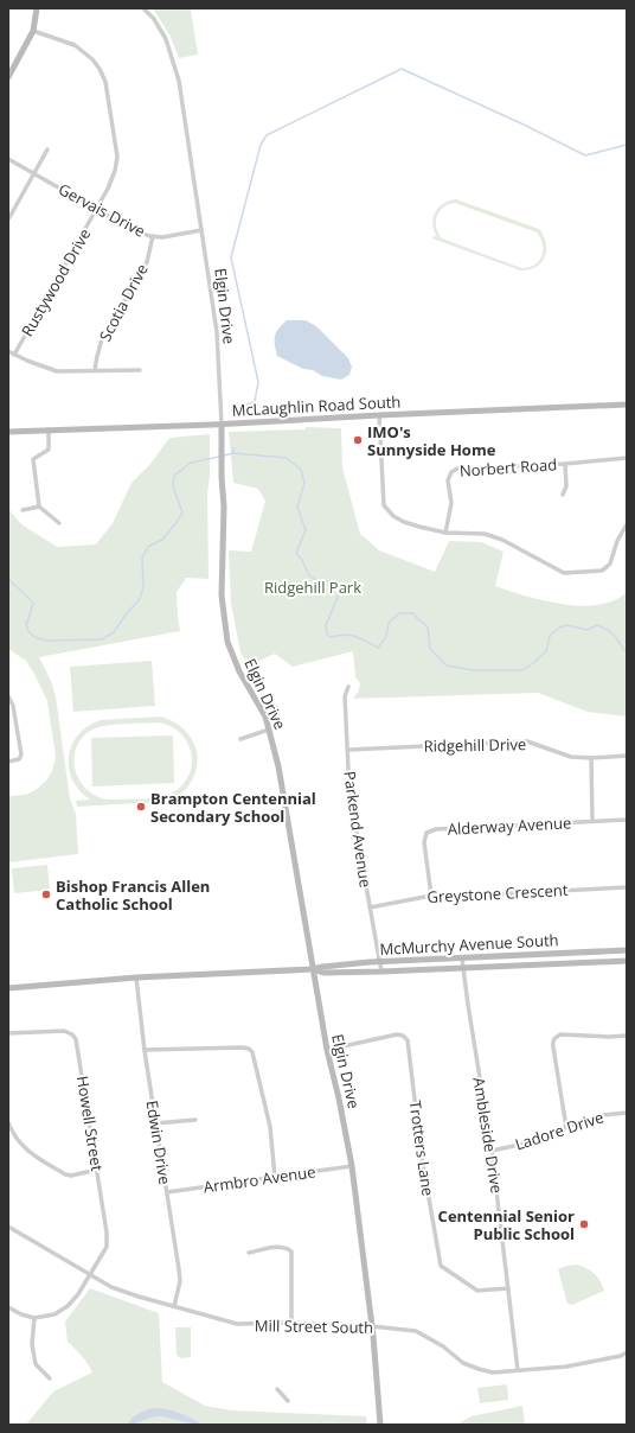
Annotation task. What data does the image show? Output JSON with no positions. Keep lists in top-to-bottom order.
{
  "streets": {
    "street": [
      "Gervais Drive",
      "Rustywood Drive",
      "Scotia Drive",
      "Elgin Drive",
      "McLaughlin Road South",
      "Norbert Road",
      "Ridgehill Drive",
      "Alderway Avenue",
      "Parkend Avenue",
      "Greystone Crescent",
      "McMurchy Avenue South",
      "Howell Street",
      "Ladore Drive",
      "Ambleside Drive",
      "Edwin Drive",
      "Trotters Lane",
      "Armbro Avenue",
      "Mill Street South"
    ]
  },
  "crossings": [
    ["Gervais Drive", "Rustywood Drive"],
    ["Gervais Drive", "Scotia Drive"],
    ["Gervais Drive", "Elgin Drive"],
    ["Elgin Drive", "McLaughlin Road South"],
    ["Elgin Drive", "McMurchy Avenue South"],
    ["Elgin Drive", "Trotters Lane"],
    ["Elgin Drive", "Armbro Avenue"],
    ["Elgin Drive", "Mill Street South"],
    ["Ridgehill Drive", "Parkend Avenue"],
    ["Alderway Avenue", "Greystone Crescent"],
    ["Parkend Avenue", "Greystone Crescent"],
    ["Parkend Avenue", "McMurchy Avenue South"],
    ["McMurchy Avenue South", "Ambleside Drive"],
    ["McMurchy Avenue South", "Edwin Drive"],
    ["Howell Street", "Mill Street South"],
    ["Ladore Drive", "Ambleside Drive"],
    ["Ambleside Drive", "Trotters Lane"],
    ["Ambleside Drive", "Mill Street South"],
    ["Edwin Drive", "Armbro Avenue"],
    ["Edwin Drive", "Mill Street South"]
  ],
  "parks": ["Ridgehill Park"],
  "places": [
    "IMO's Sunnyside Home",
    "Brampton Centennial Secondary School",
    "Bishop Francis Allen Catholic School",
    "Centennial Senior Public School"
  ]
}
